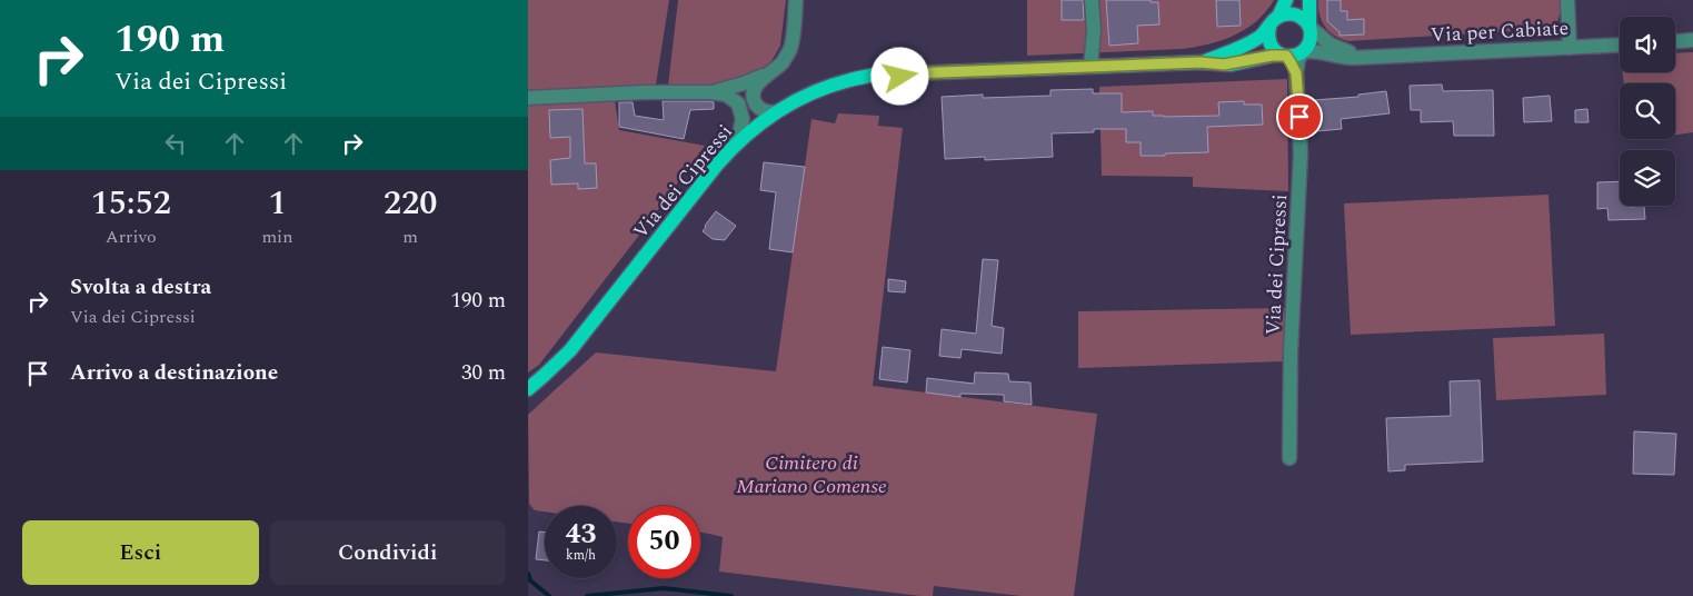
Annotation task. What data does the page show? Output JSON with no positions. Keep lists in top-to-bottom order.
{
  "streets": {
    "main road": ["Via dei Cipressi"],
    "street": ["Via per Cabiate"]
  },
  "parks": ["Cimitero di Mariano Comense"],
  "page": {
    "turn": ["190 m", "Via dei Cipressi"],
    "eta": [
      "15:52",
      "Arrivo",
      "1",
      "min",
      "220",
      "m"
    ],
    "list": [
      {
        "name": "Svolta a destra",
        "note": "Via dei Cipressi",
        "value": "190 m"
      },
      {
        "name": "Arrivo a destinazione",
        "value": "30 m"
      }
    ],
    "speed": "43 km/h",
    "limit": "50",
    "buttons": ["Esci", "Condividi"]
  }
}
